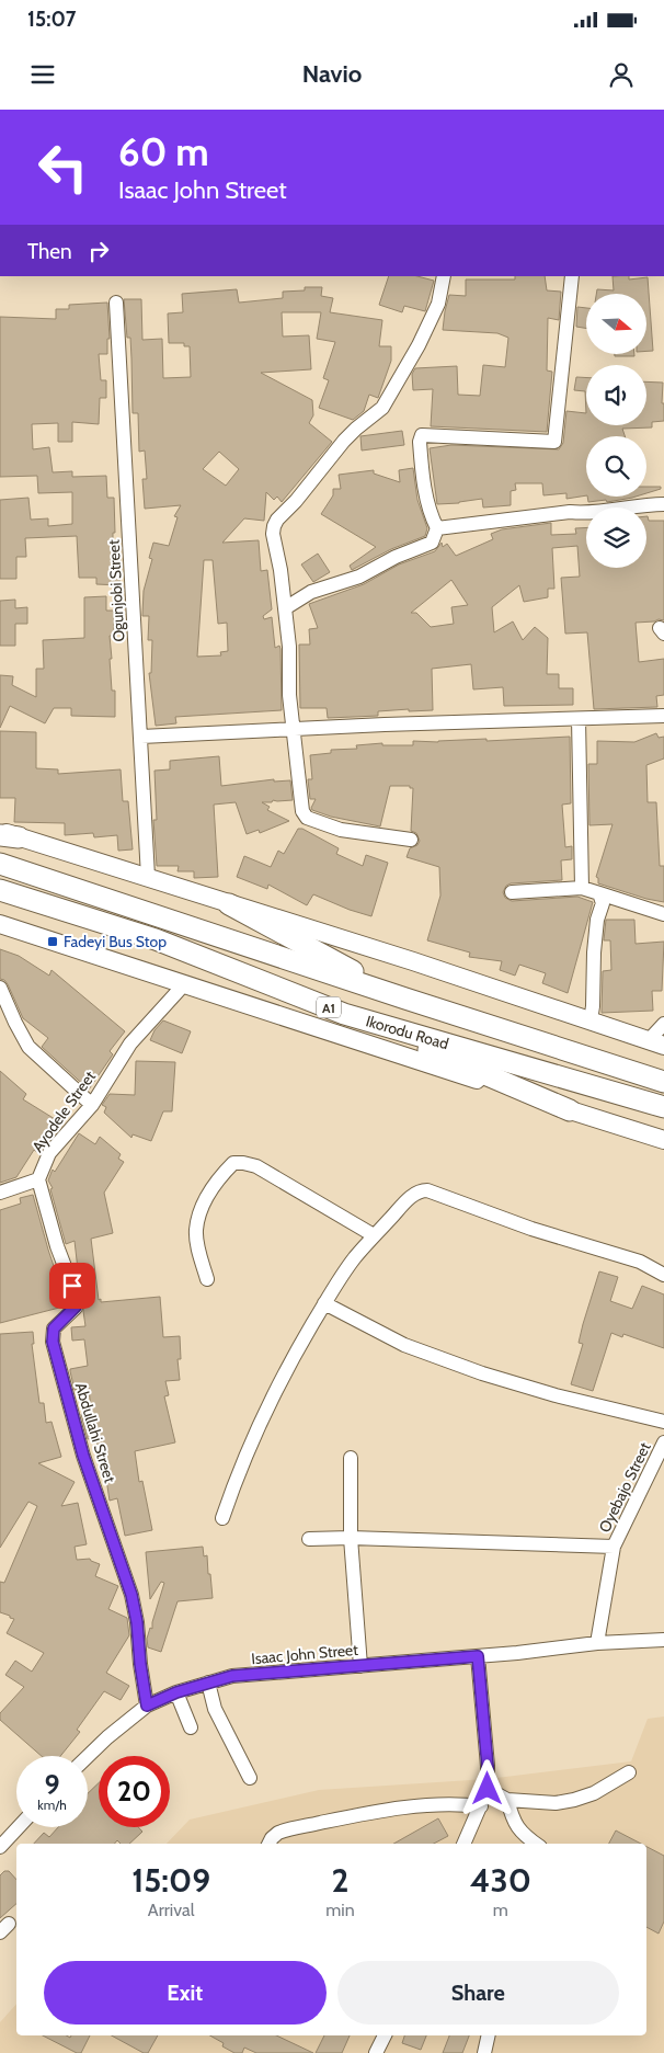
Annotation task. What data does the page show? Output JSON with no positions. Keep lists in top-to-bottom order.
{
  "streets": {
    "highway": ["A1", "Ikorodu Road"],
    "street": [
      "Ogunjobi Street",
      "Ayodele Street",
      "Abdullahi Street",
      "Oyebajo Street",
      "Isaac John Street"
    ]
  },
  "crossings": [
    ["Ikorodu Road", "Ayodele Street"],
    ["Ayodele Street", "Abdullahi Street"],
    ["Abdullahi Street", "Isaac John Street"],
    ["Oyebajo Street", "Isaac John Street"]
  ],
  "places": {
    "transit": ["Fadeyi Bus Stop"]
  },
  "north": "right",
  "page": {
    "status": "15:07",
    "header": "Navio",
    "turn": ["60 m", "Isaac John Street"],
    "then": "Then",
    "speed": "9 km/h",
    "limit": "20",
    "eta": [
      "15:09",
      "Arrival",
      "2",
      "min",
      "430",
      "m"
    ],
    "buttons": ["Exit", "Share"]
  }
}
